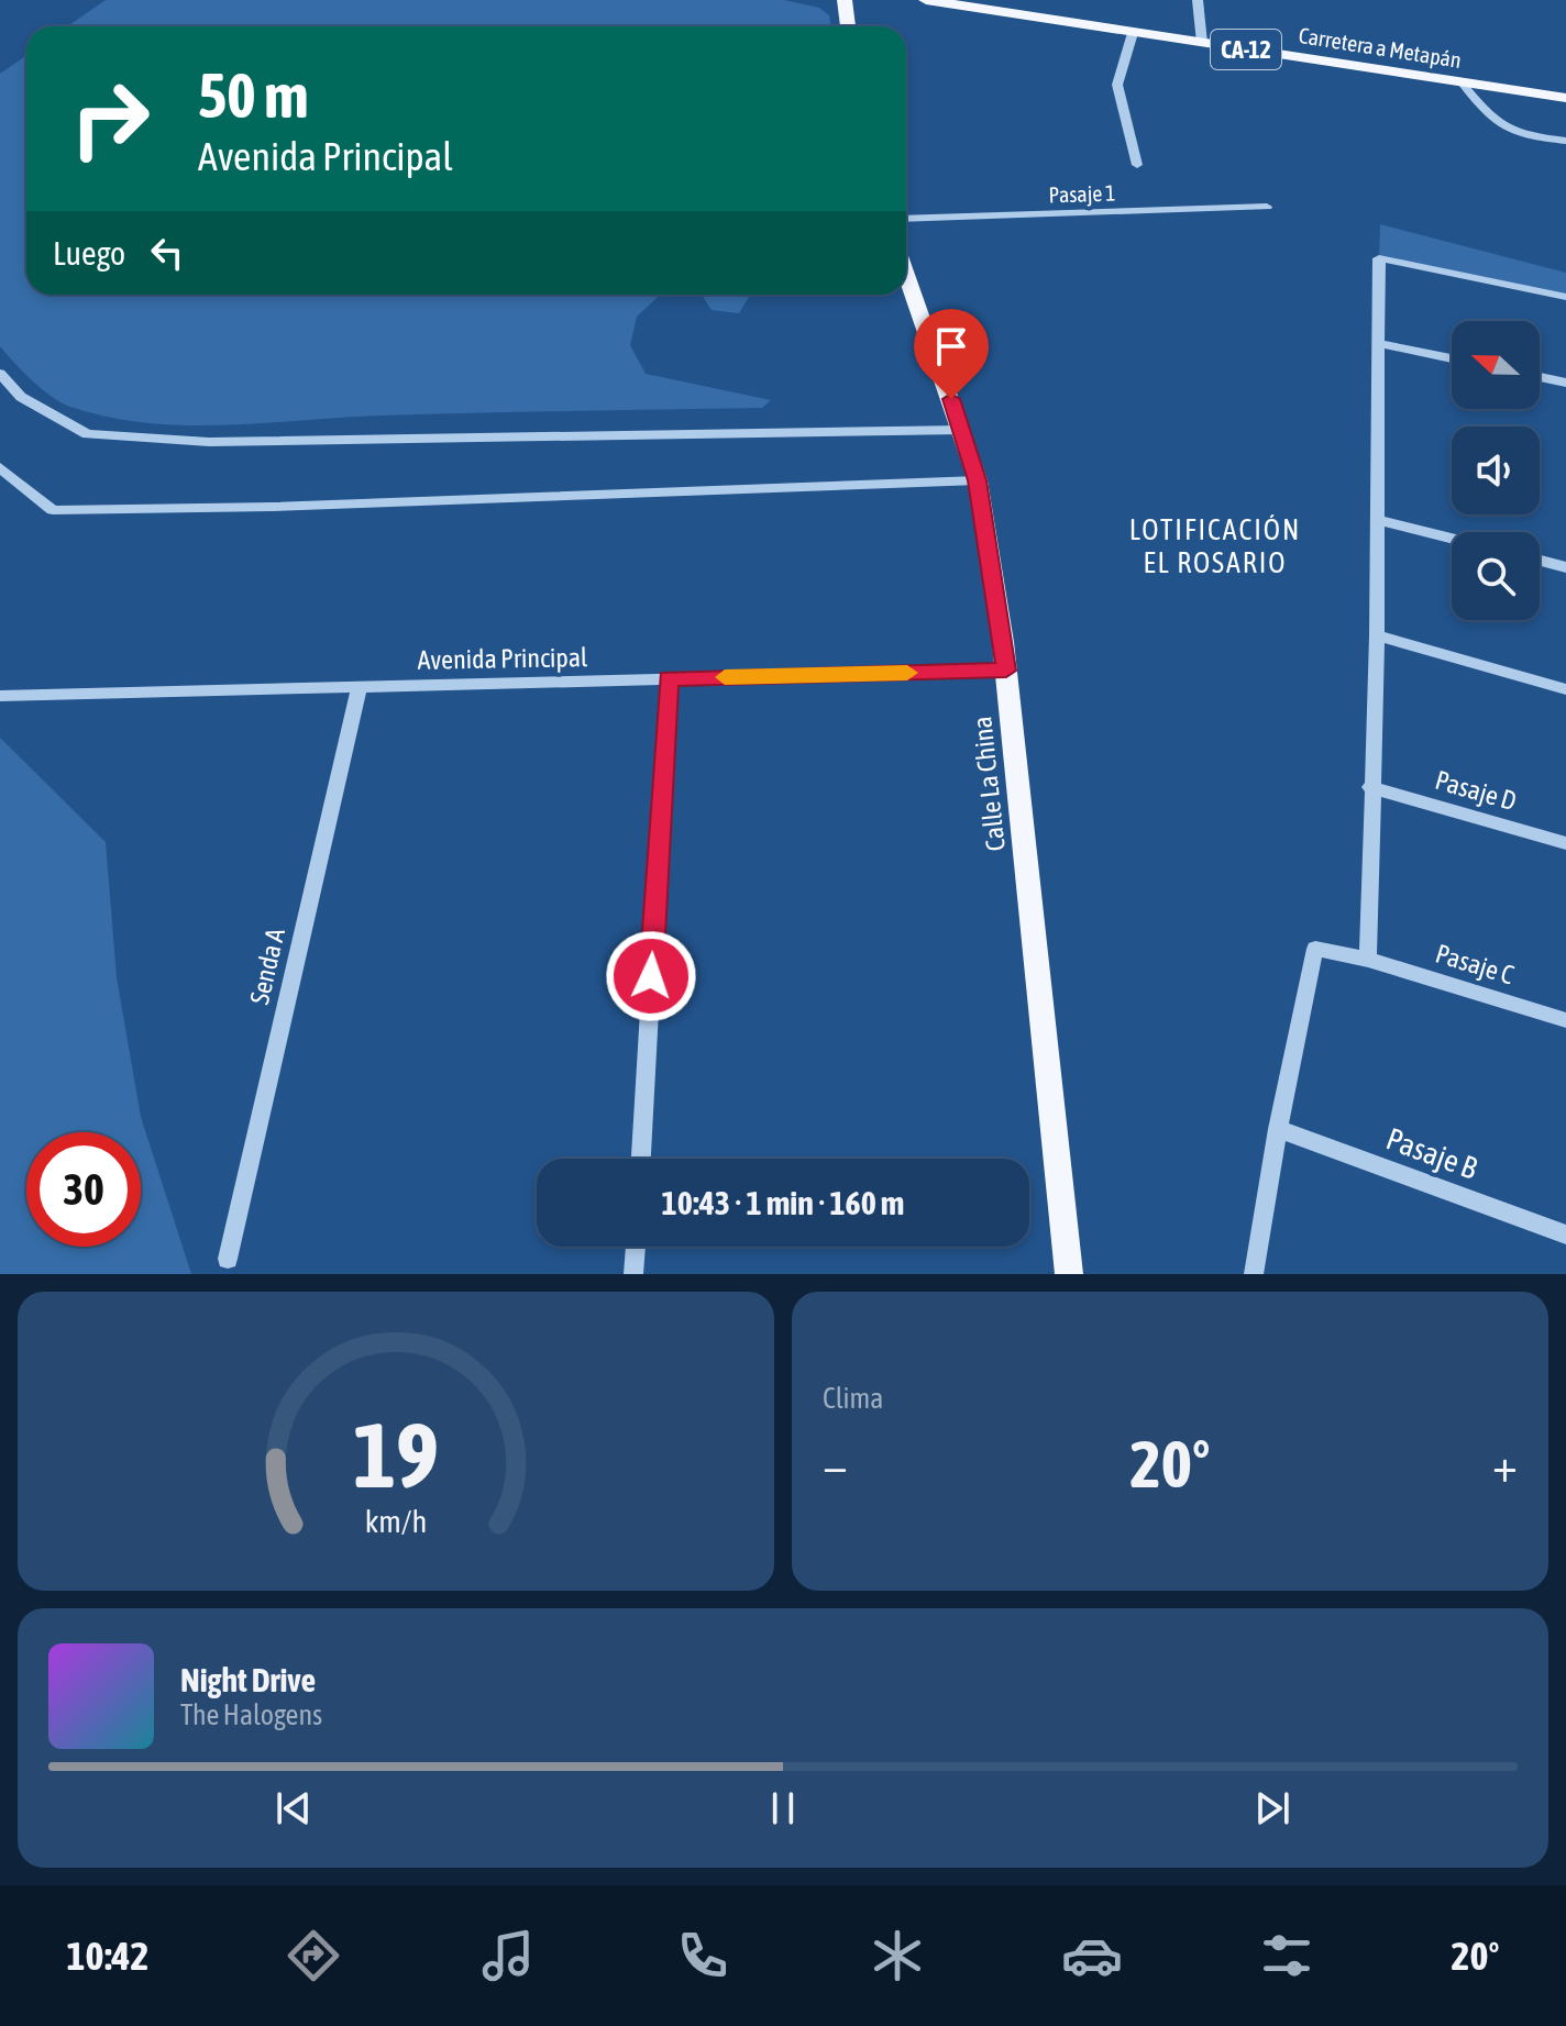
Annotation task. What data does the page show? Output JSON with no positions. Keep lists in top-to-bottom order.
{
  "streets": {
    "main road": ["Carretera a Metapán", "CA-12", "Calle La China"],
    "street": [
      "Pasaje 1",
      "Avenida Principal",
      "Pasaje D",
      "Pasaje C",
      "Senda A",
      "Pasaje B"
    ]
  },
  "crossings": [
    ["Avenida Principal", "Calle La China"],
    ["Avenida Principal", "Senda A"],
    ["Pasaje C", "Pasaje B"]
  ],
  "districts": ["LOTIFICACIÓN EL ROSARIO"],
  "north": "left",
  "page": {
    "turn": ["50 m", "Avenida Principal"],
    "then": "Luego",
    "limit": "30",
    "trip": "10:43 · 1 min · 160 m",
    "tile": "Clima",
    "heat": ["−", "20°", "+"],
    "song": ["Night Drive", "The Halogens"],
    "tabs": ["10:42", "20°"],
    "gauge": ["19", "km/h"]
  }
}
